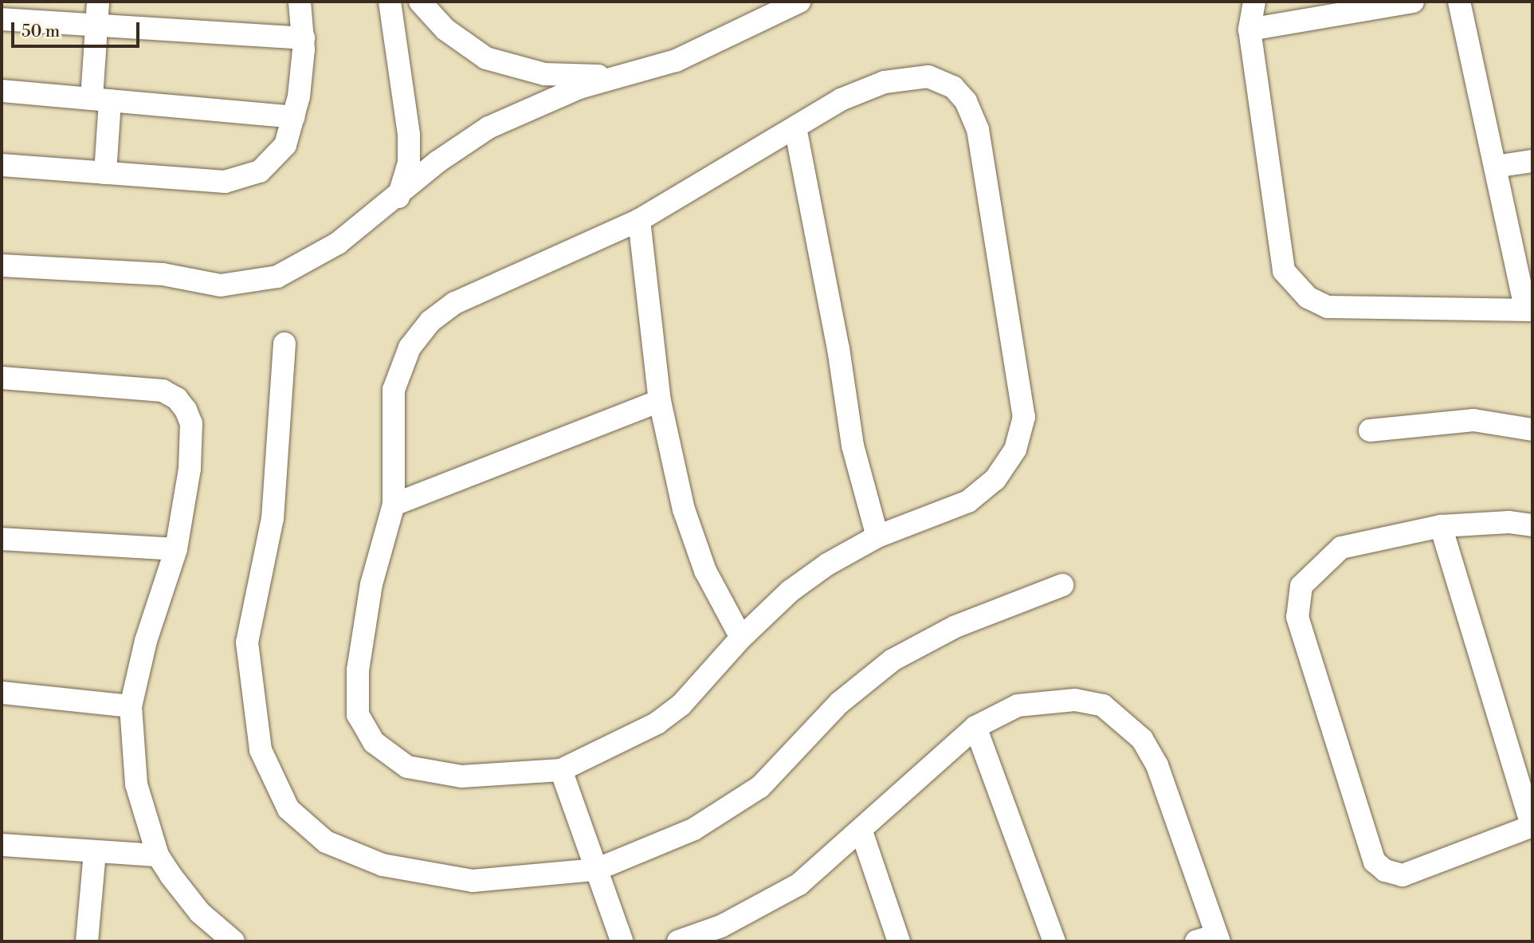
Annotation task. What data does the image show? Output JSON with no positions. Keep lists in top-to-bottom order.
{
  "scale_bar": "50 m"
}
